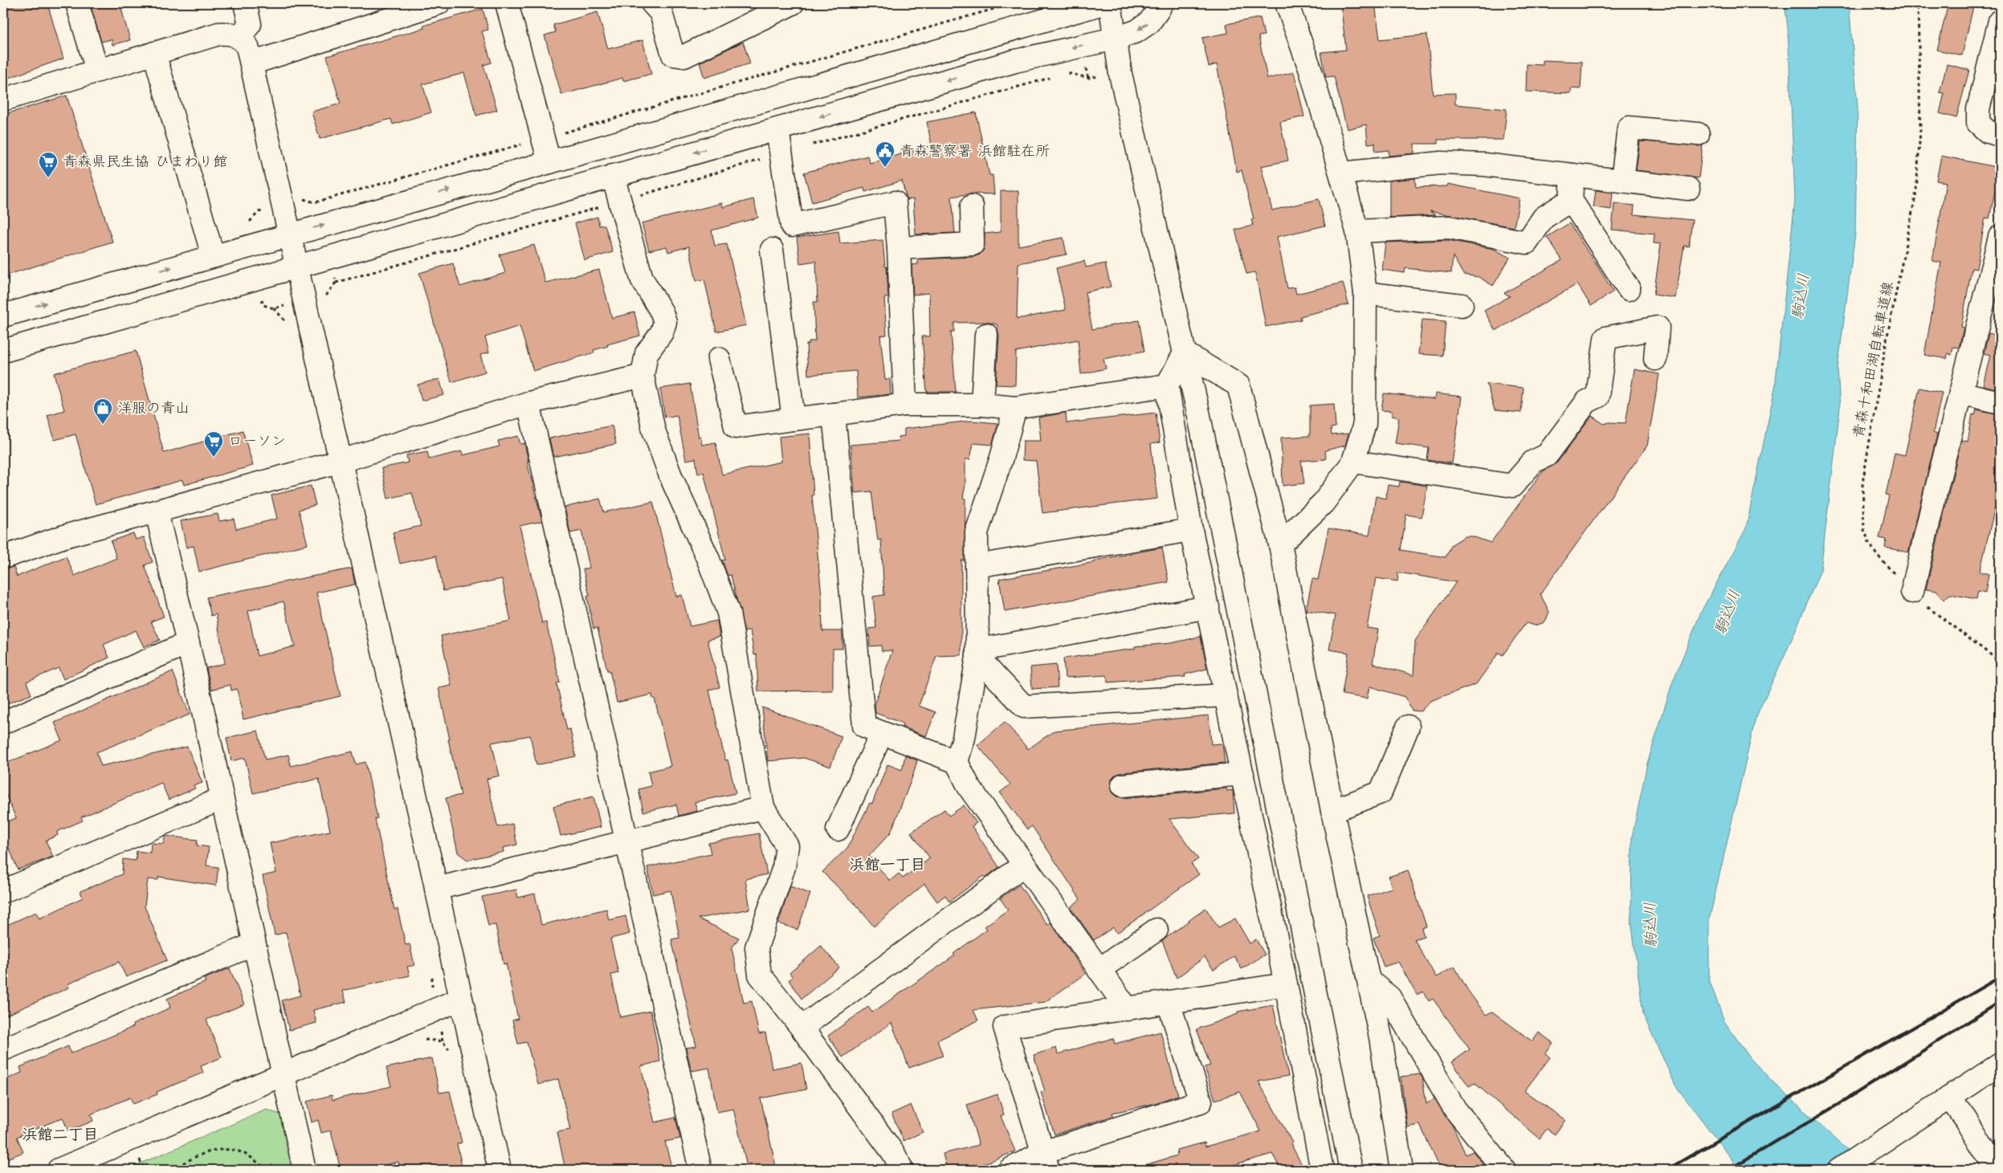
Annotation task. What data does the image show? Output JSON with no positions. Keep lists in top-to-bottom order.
{
  "streets": {
    "path": ["青森十和田湖自転車道線"]
  },
  "districts": ["浜館一丁目", "浜館二丁目"],
  "water": ["駒込川"],
  "places": {
    "public building": ["青森警察署 浜館駐在所"],
    "supermarket": ["青森県民生協 ひまわり館", "ローソン"],
    "shop": ["洋服の青山"]
  }
}
